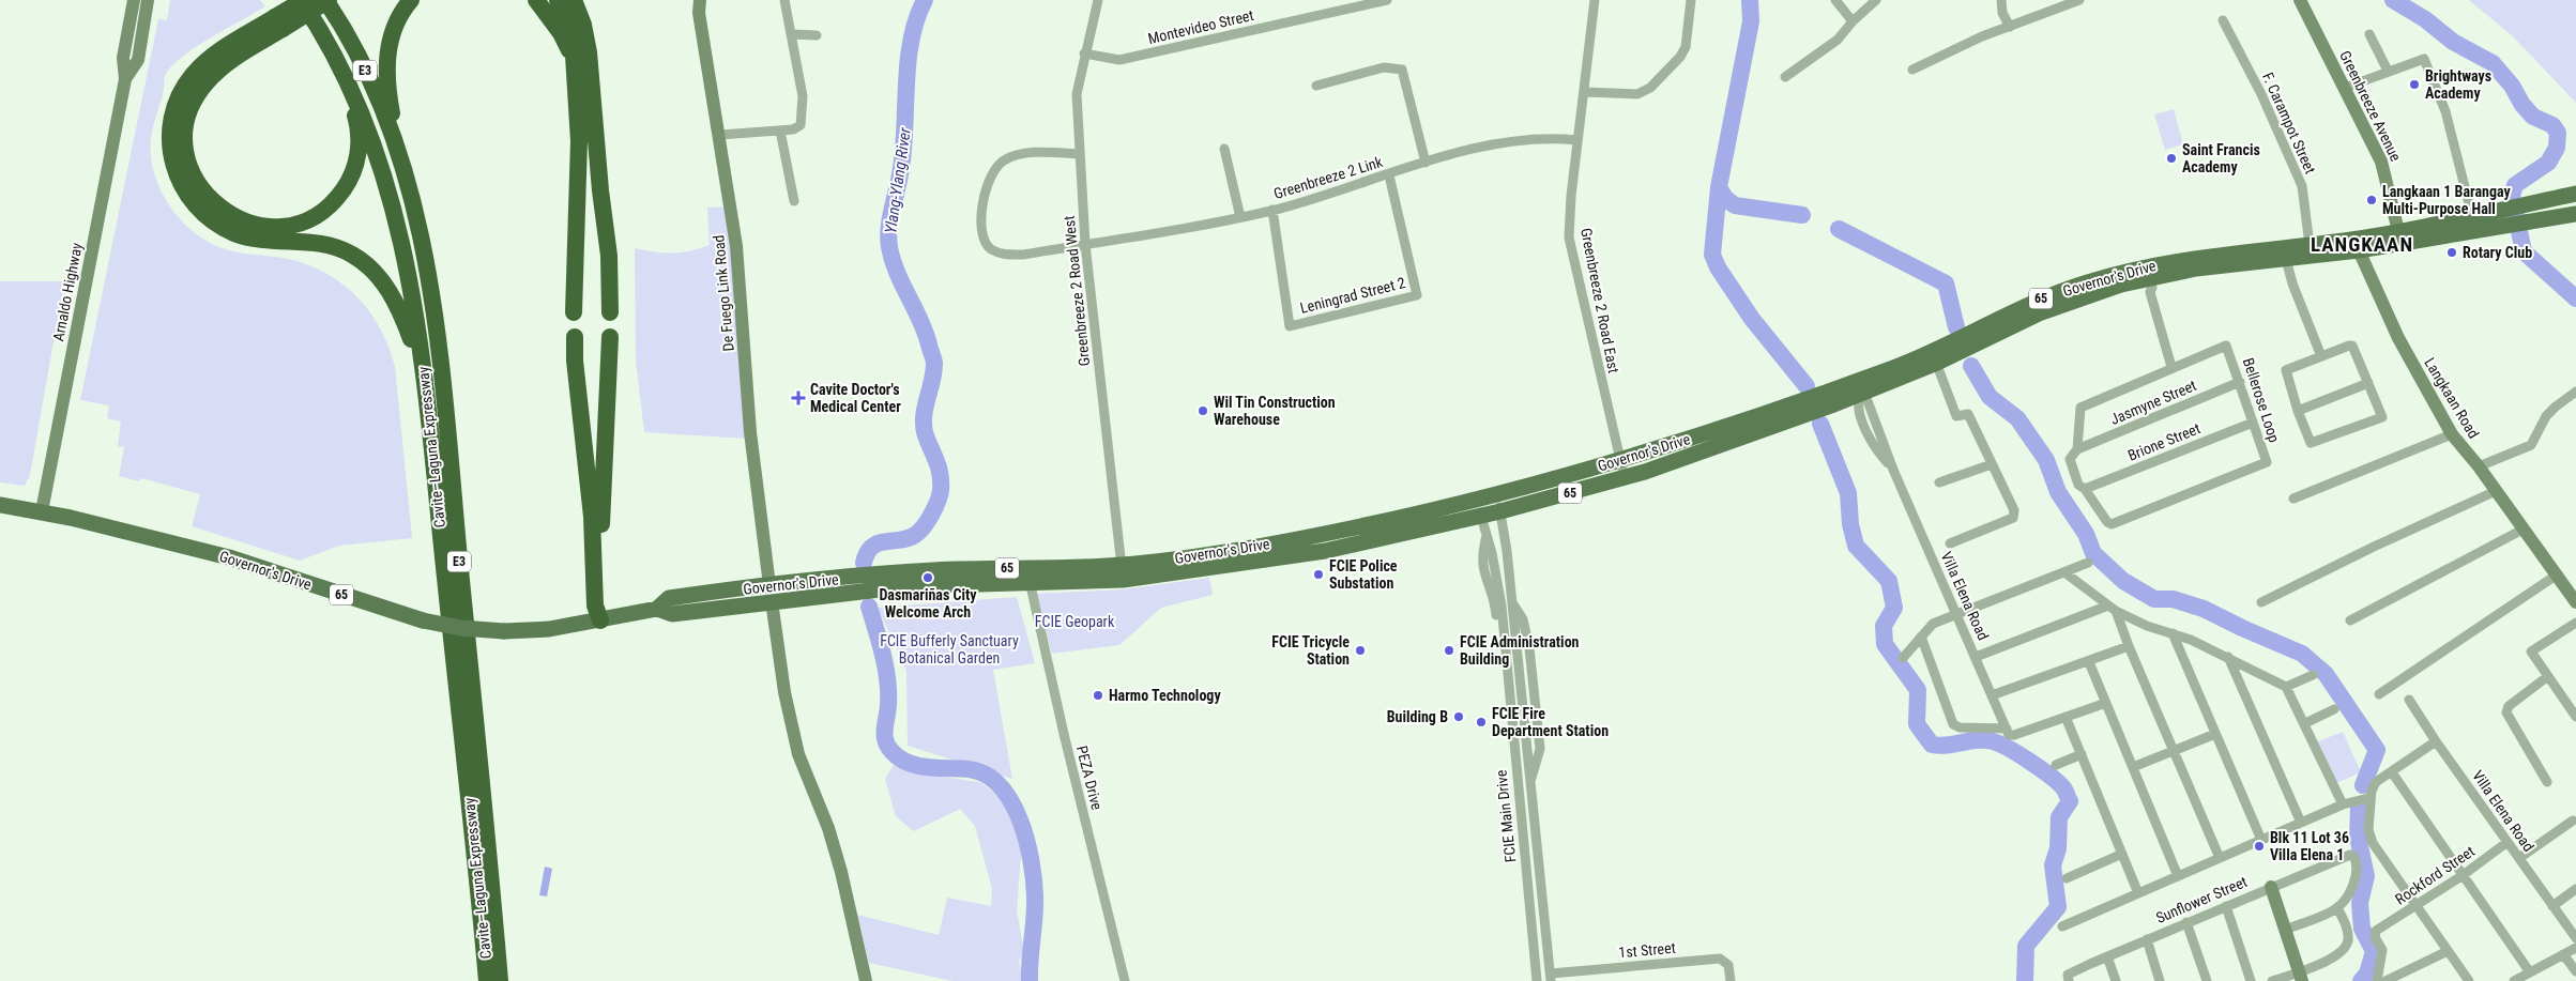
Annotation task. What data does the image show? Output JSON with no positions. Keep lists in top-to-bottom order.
{
  "streets": {
    "highway": ["E3", "Cavite–Laguna Expressway"],
    "main road": ["Governor's Drive", "65"],
    "street": [
      "Montevideo Street",
      "Greenbreeze Avenue",
      "F. Carampot Street",
      "Greenbreeze 2 Link",
      "Greenbreeze 2 Road West",
      "Arnaldo Highway",
      "De Fuego Link Road",
      "Leningrad Street 2",
      "Greenbreeze 2 Road East",
      "Langkaan Road",
      "Bellerose Loop",
      "Jasmyne Street",
      "Brione Street",
      "Villa Elena Road",
      "PEZA Drive",
      "FCIE Main Drive",
      "Rockford Street",
      "Sunflower Street",
      "1st Street"
    ]
  },
  "crossings": [
    ["Montevideo Street", "Greenbreeze 2 Road West"],
    ["Greenbreeze Avenue", "Governor's Drive"],
    ["F. Carampot Street", "Governor's Drive"],
    ["Greenbreeze 2 Link", "Greenbreeze 2 Road West"],
    ["Greenbreeze 2 Link", "Leningrad Street 2"],
    ["Greenbreeze 2 Link", "Greenbreeze 2 Road East"],
    ["Governor's Drive", "Greenbreeze 2 Road West"],
    ["Governor's Drive", "Arnaldo Highway"],
    ["Governor's Drive", "De Fuego Link Road"],
    ["Governor's Drive", "Greenbreeze 2 Road East"],
    ["Governor's Drive", "Langkaan Road"],
    ["Governor's Drive", "Villa Elena Road"],
    ["Governor's Drive", "PEZA Drive"],
    ["Governor's Drive", "FCIE Main Drive"],
    ["Bellerose Loop", "Jasmyne Street"],
    ["Bellerose Loop", "Brione Street"],
    ["Villa Elena Road", "Rockford Street"],
    ["FCIE Main Drive", "1st Street"]
  ],
  "districts": ["LANGKAAN"],
  "water": ["Ylang-Ylang River"],
  "parks": ["FCIE Geopark", "FCIE Bufferly Sanctuary Botanical Garden"],
  "places": {
    "other": [
      "Brightways Academy",
      "Saint Francis Academy",
      "Langkaan 1 Barangay Multi-Purpose Hall",
      "Rotary Club",
      "Wil Tin Construction Warehouse",
      "FCIE Police Substation",
      "Dasmariñas City Welcome Arch",
      "FCIE Tricycle Station",
      "FCIE Administration Building",
      "Harmo Technology",
      "Building B",
      "FCIE Fire Department Station",
      "Blk 11 Lot 36 Villa Elena 1"
    ],
    "health": ["Cavite Doctor's Medical Center"]
  }
}
